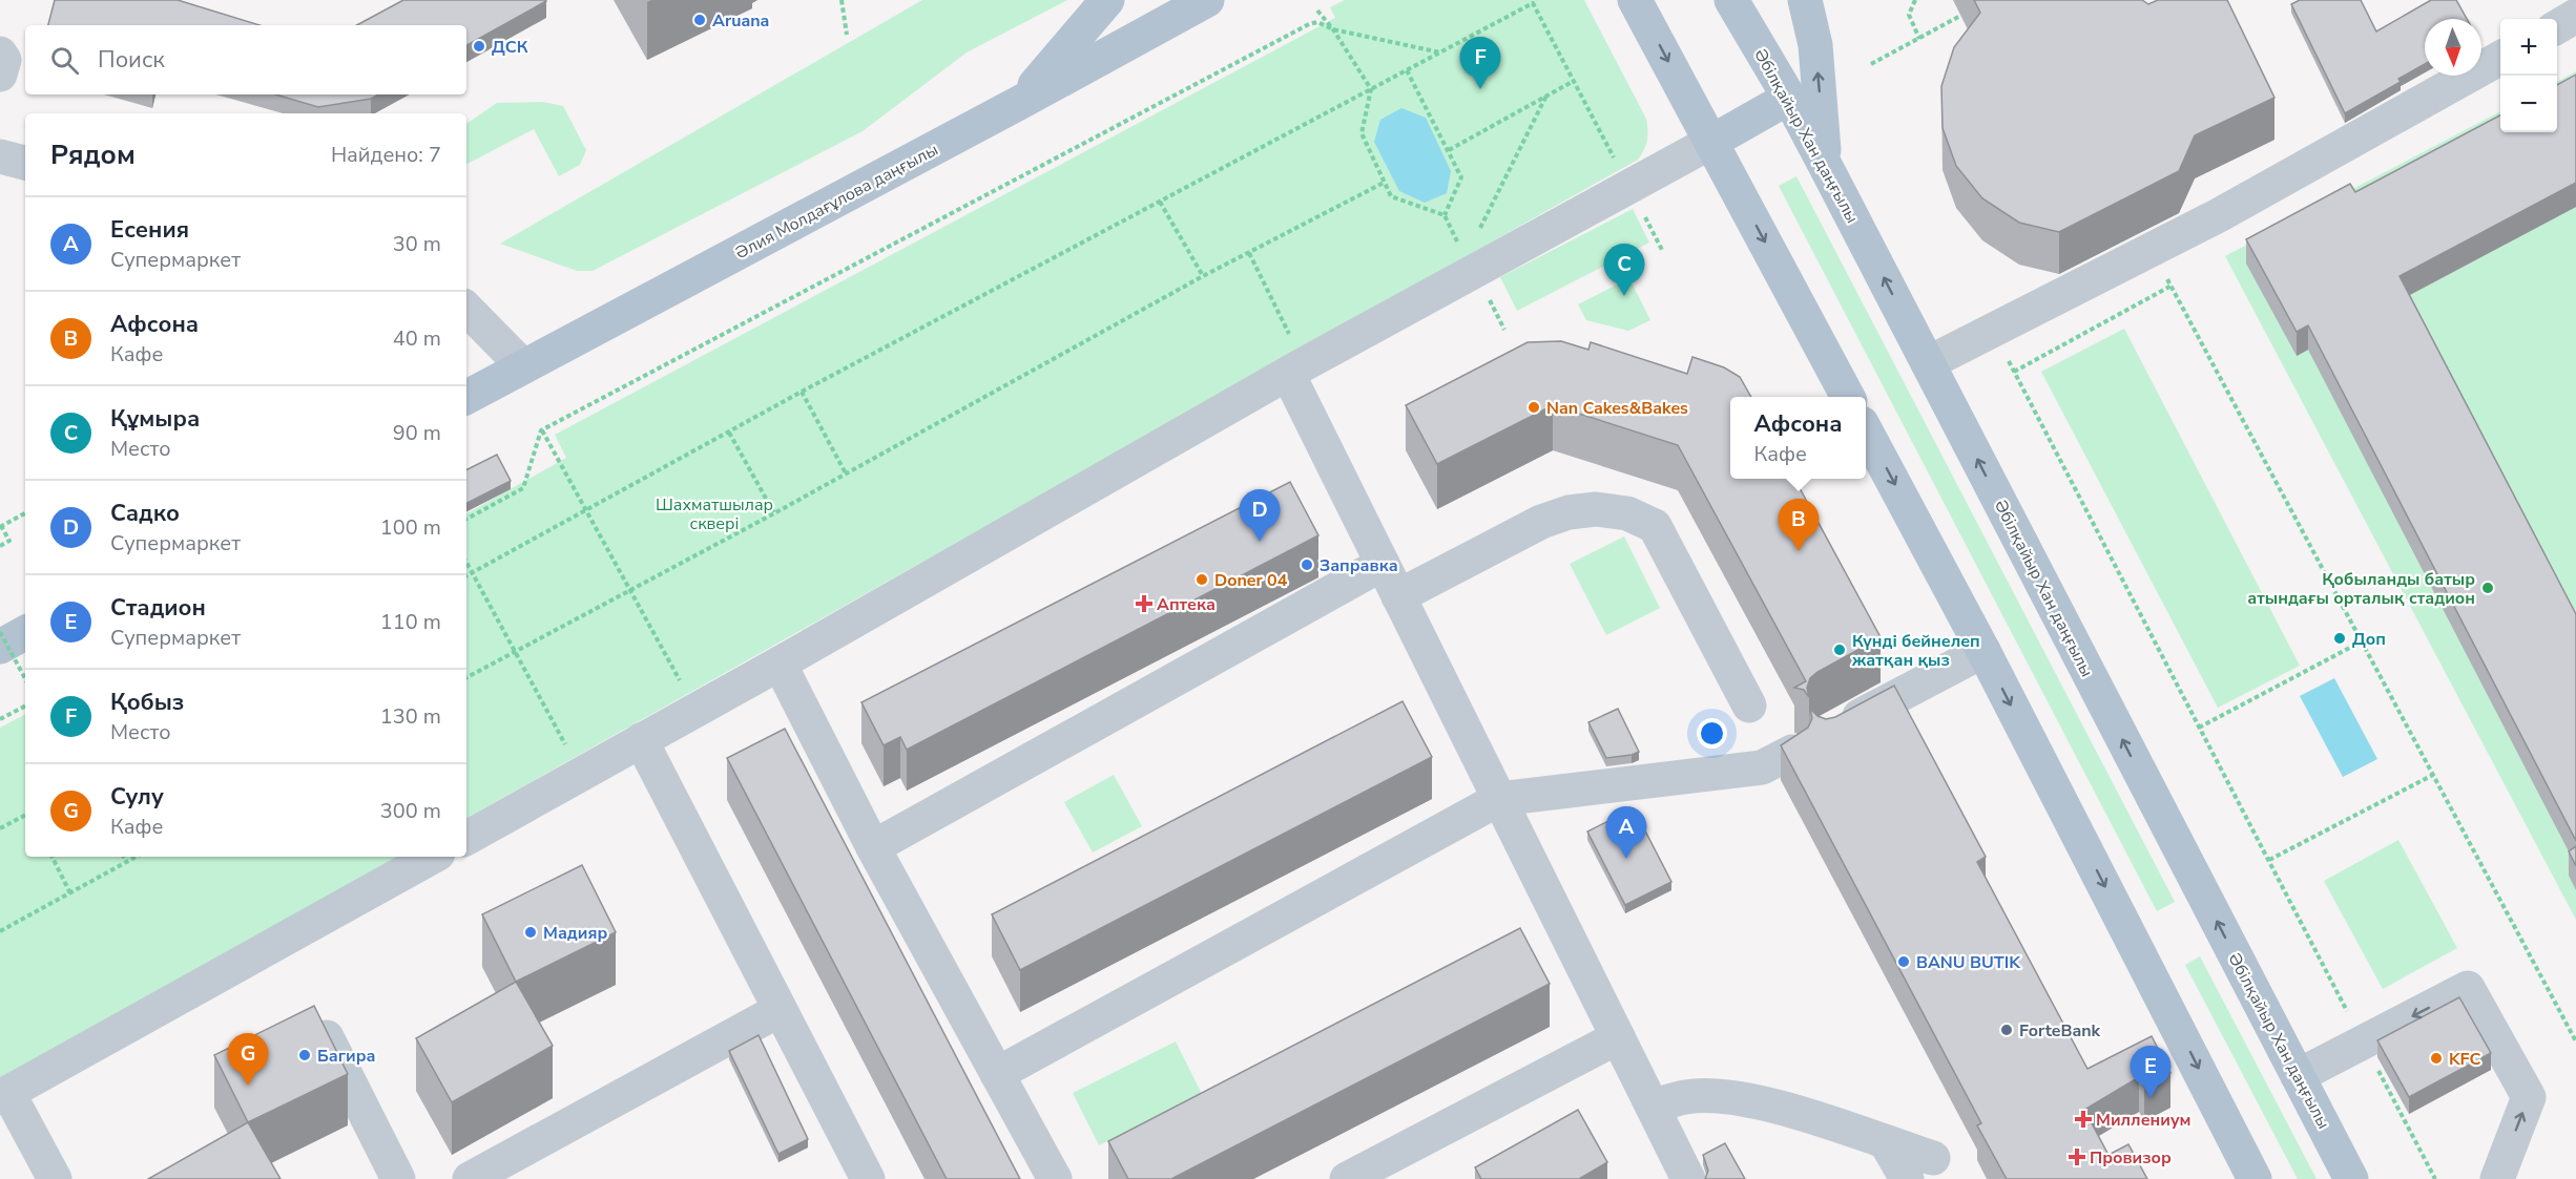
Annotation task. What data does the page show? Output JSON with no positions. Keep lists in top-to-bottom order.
{
  "streets": {
    "main road": ["Әбілқайыр Хан даңғылы", "Әлия Молдағұлова даңғылы"]
  },
  "parks": ["Шахматшылар сквері"],
  "places": {
    "other": [
      "Aruana",
      "ДСК",
      "Nan Cakes&Bakes",
      "Заправка",
      "Doner 04",
      "Қобыланды батыр атындағы орталық стадион",
      "Доп",
      "Күнді бейнелеп жатқан қыз",
      "Мадияр",
      "BANU BUTIK",
      "ForteBank",
      "Багира",
      "KFC"
    ],
    "health": ["Аптека", "Миллениум", "Провизор"]
  },
  "north": "bottom",
  "page": {
    "map_buttons": ["+", "−"],
    "search": "Поиск",
    "pins": [
      "F",
      "C",
      "D",
      "B",
      "A",
      "G",
      "E"
    ],
    "heading": ["Рядом", "Найдено: 7"],
    "list": [
      {
        "mark": "A",
        "name": "Есения",
        "note": "Супермаркет",
        "value": "30 m"
      },
      {
        "mark": "B",
        "name": "Афсона",
        "note": "Кафе",
        "value": "40 m"
      },
      {
        "mark": "C",
        "name": "Құмыра",
        "note": "Место",
        "value": "90 m"
      },
      {
        "mark": "D",
        "name": "Садко",
        "note": "Супермаркет",
        "value": "100 m"
      },
      {
        "mark": "E",
        "name": "Стадион",
        "note": "Супермаркет",
        "value": "110 m"
      },
      {
        "mark": "F",
        "name": "Қобыз",
        "note": "Место",
        "value": "130 m"
      },
      {
        "mark": "G",
        "name": "Сулу",
        "note": "Кафе",
        "value": "300 m"
      }
    ],
    "popup": ["Афсона", "Кафе"]
  }
}
